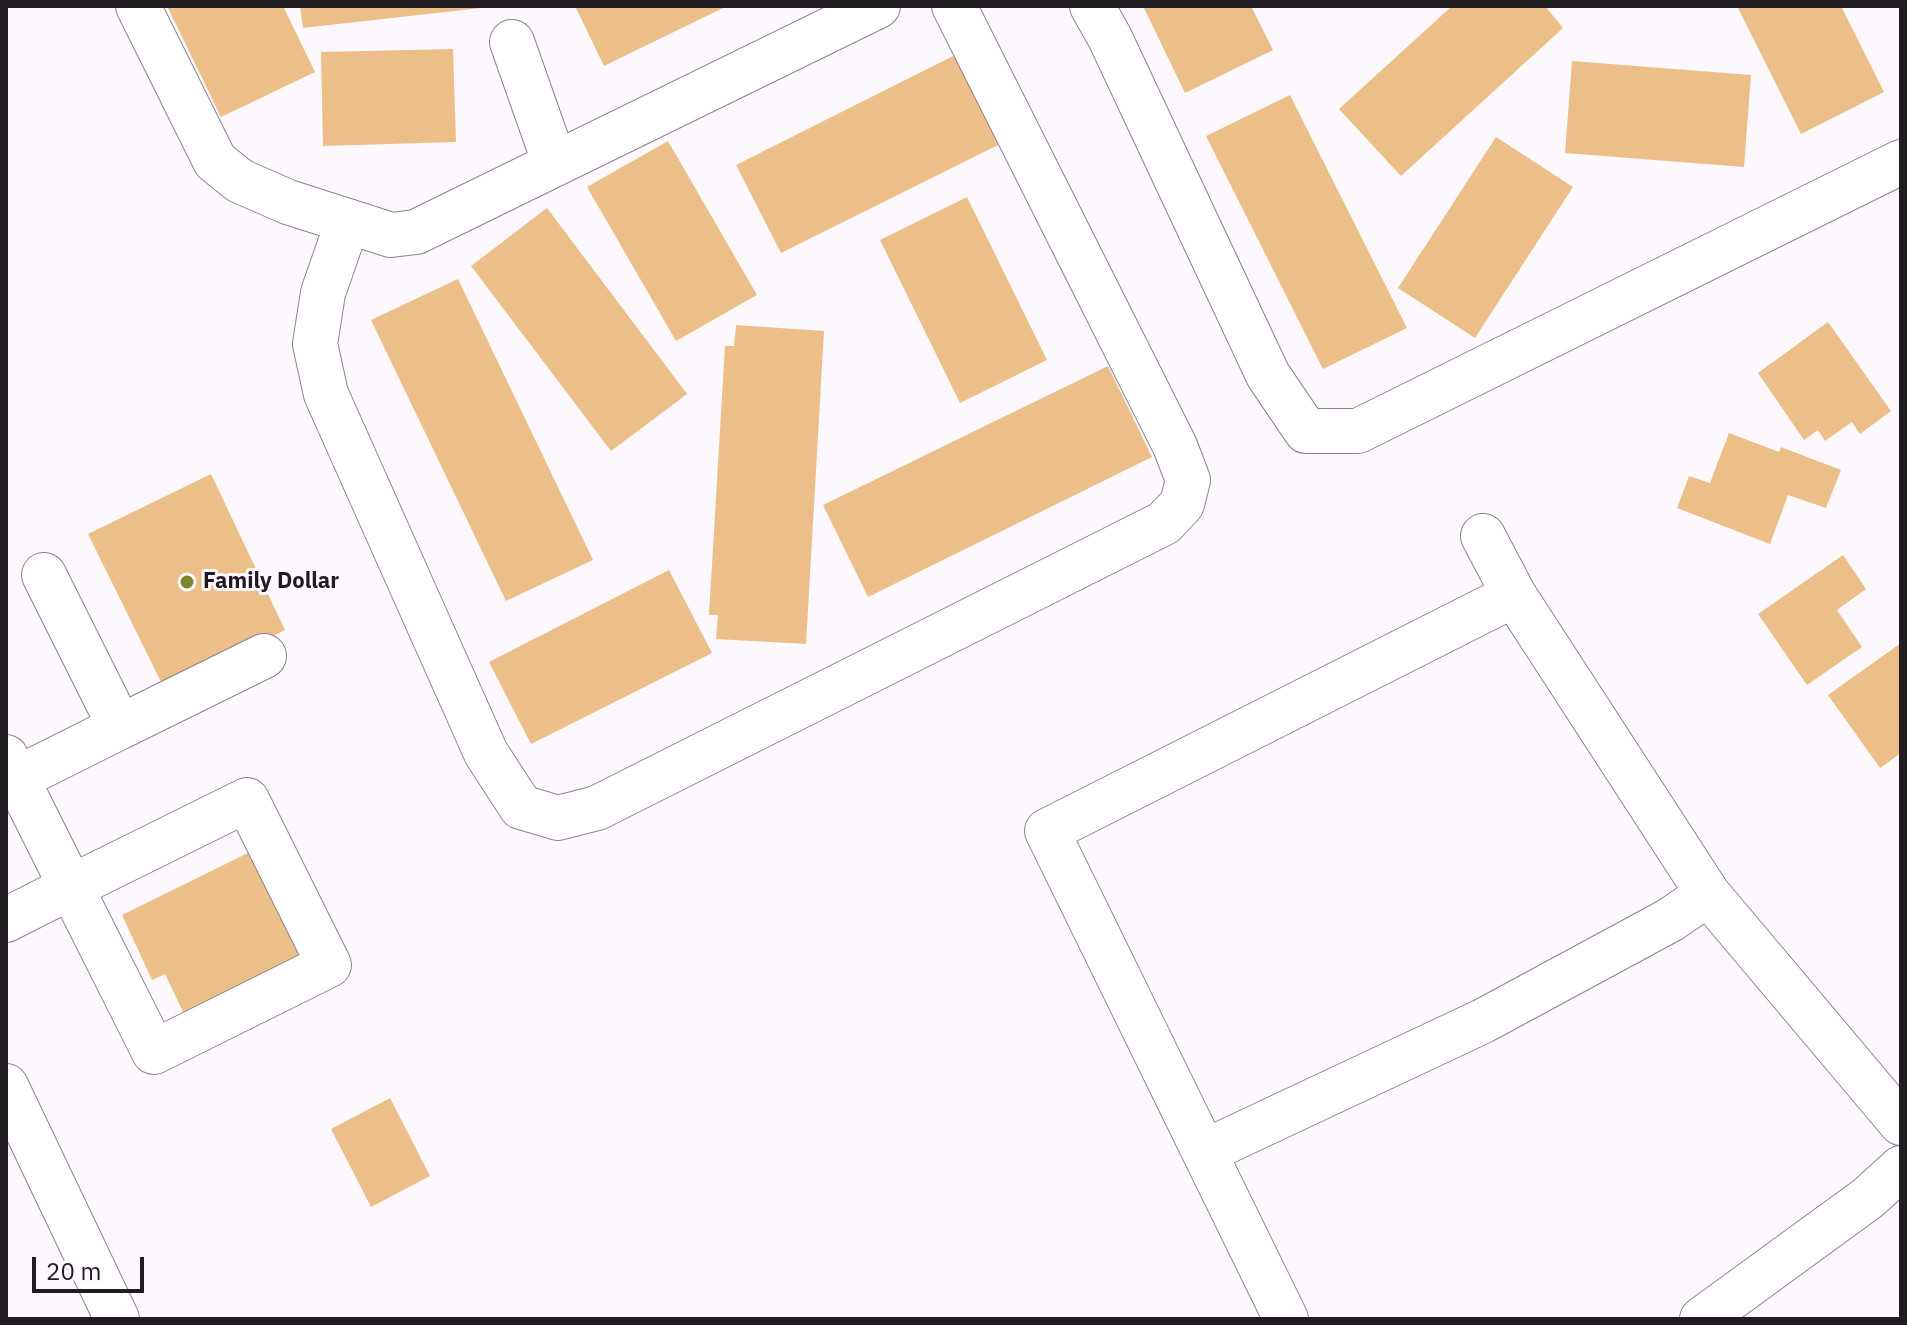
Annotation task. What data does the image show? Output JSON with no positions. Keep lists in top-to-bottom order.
{
  "places": ["Family Dollar"],
  "scale_bar": "20 m"
}
